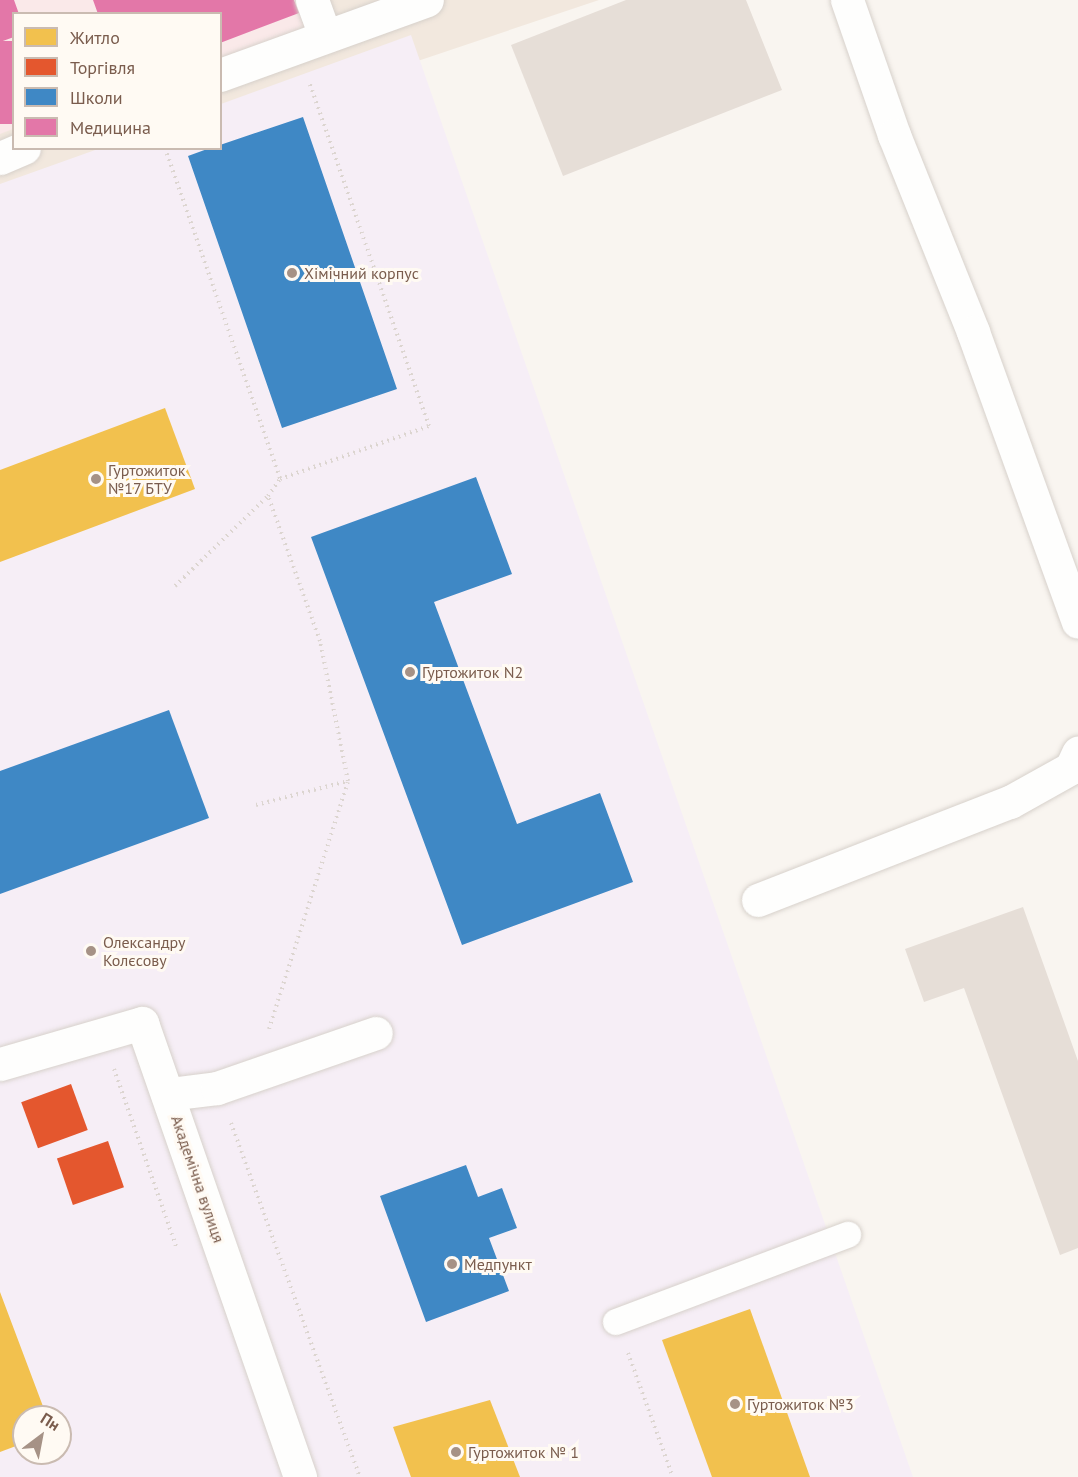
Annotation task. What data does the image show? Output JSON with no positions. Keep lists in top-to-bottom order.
{
  "streets": {
    "street": ["Академічна вулиця"]
  },
  "places": [
    "Хімічний корпус",
    "Гуртожиток №17 БТУ",
    "Гуртожиток N2",
    "Олександру Колєсову",
    "Медпункт",
    "Гуртожиток №3",
    "Гуртожиток № 1"
  ],
  "legend": [
    "Житло",
    "Торгівля",
    "Школи",
    "Медицина"
  ],
  "north": "top right"
}
